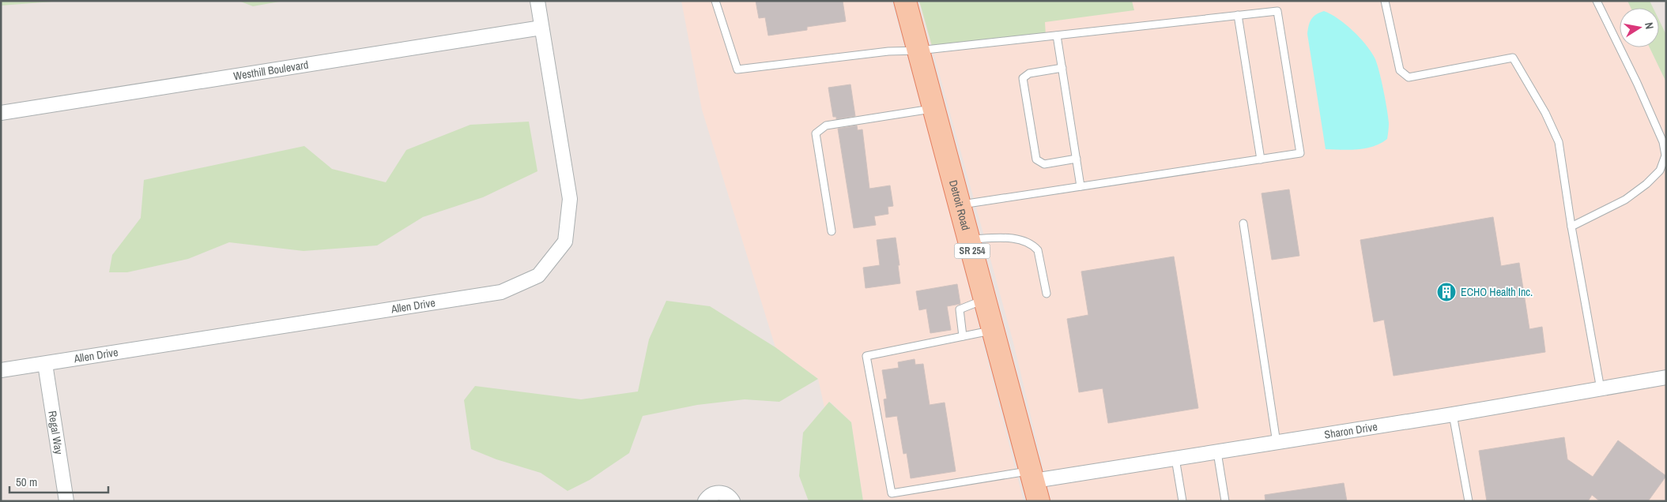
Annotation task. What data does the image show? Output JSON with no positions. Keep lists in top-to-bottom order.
{
  "streets": {
    "main road": ["Detroit Road", "SR 254"],
    "street": [
      "Westhill Boulevard",
      "Allen Drive",
      "Sharon Drive",
      "Regal Way"
    ]
  },
  "crossings": [
    ["Westhill Boulevard", "Allen Drive"],
    ["Detroit Road", "Sharon Drive"],
    ["Allen Drive", "Regal Way"]
  ],
  "places": {
    "building": ["ECHO Health Inc."]
  },
  "scale_bar": "50 m",
  "north": "right"
}
